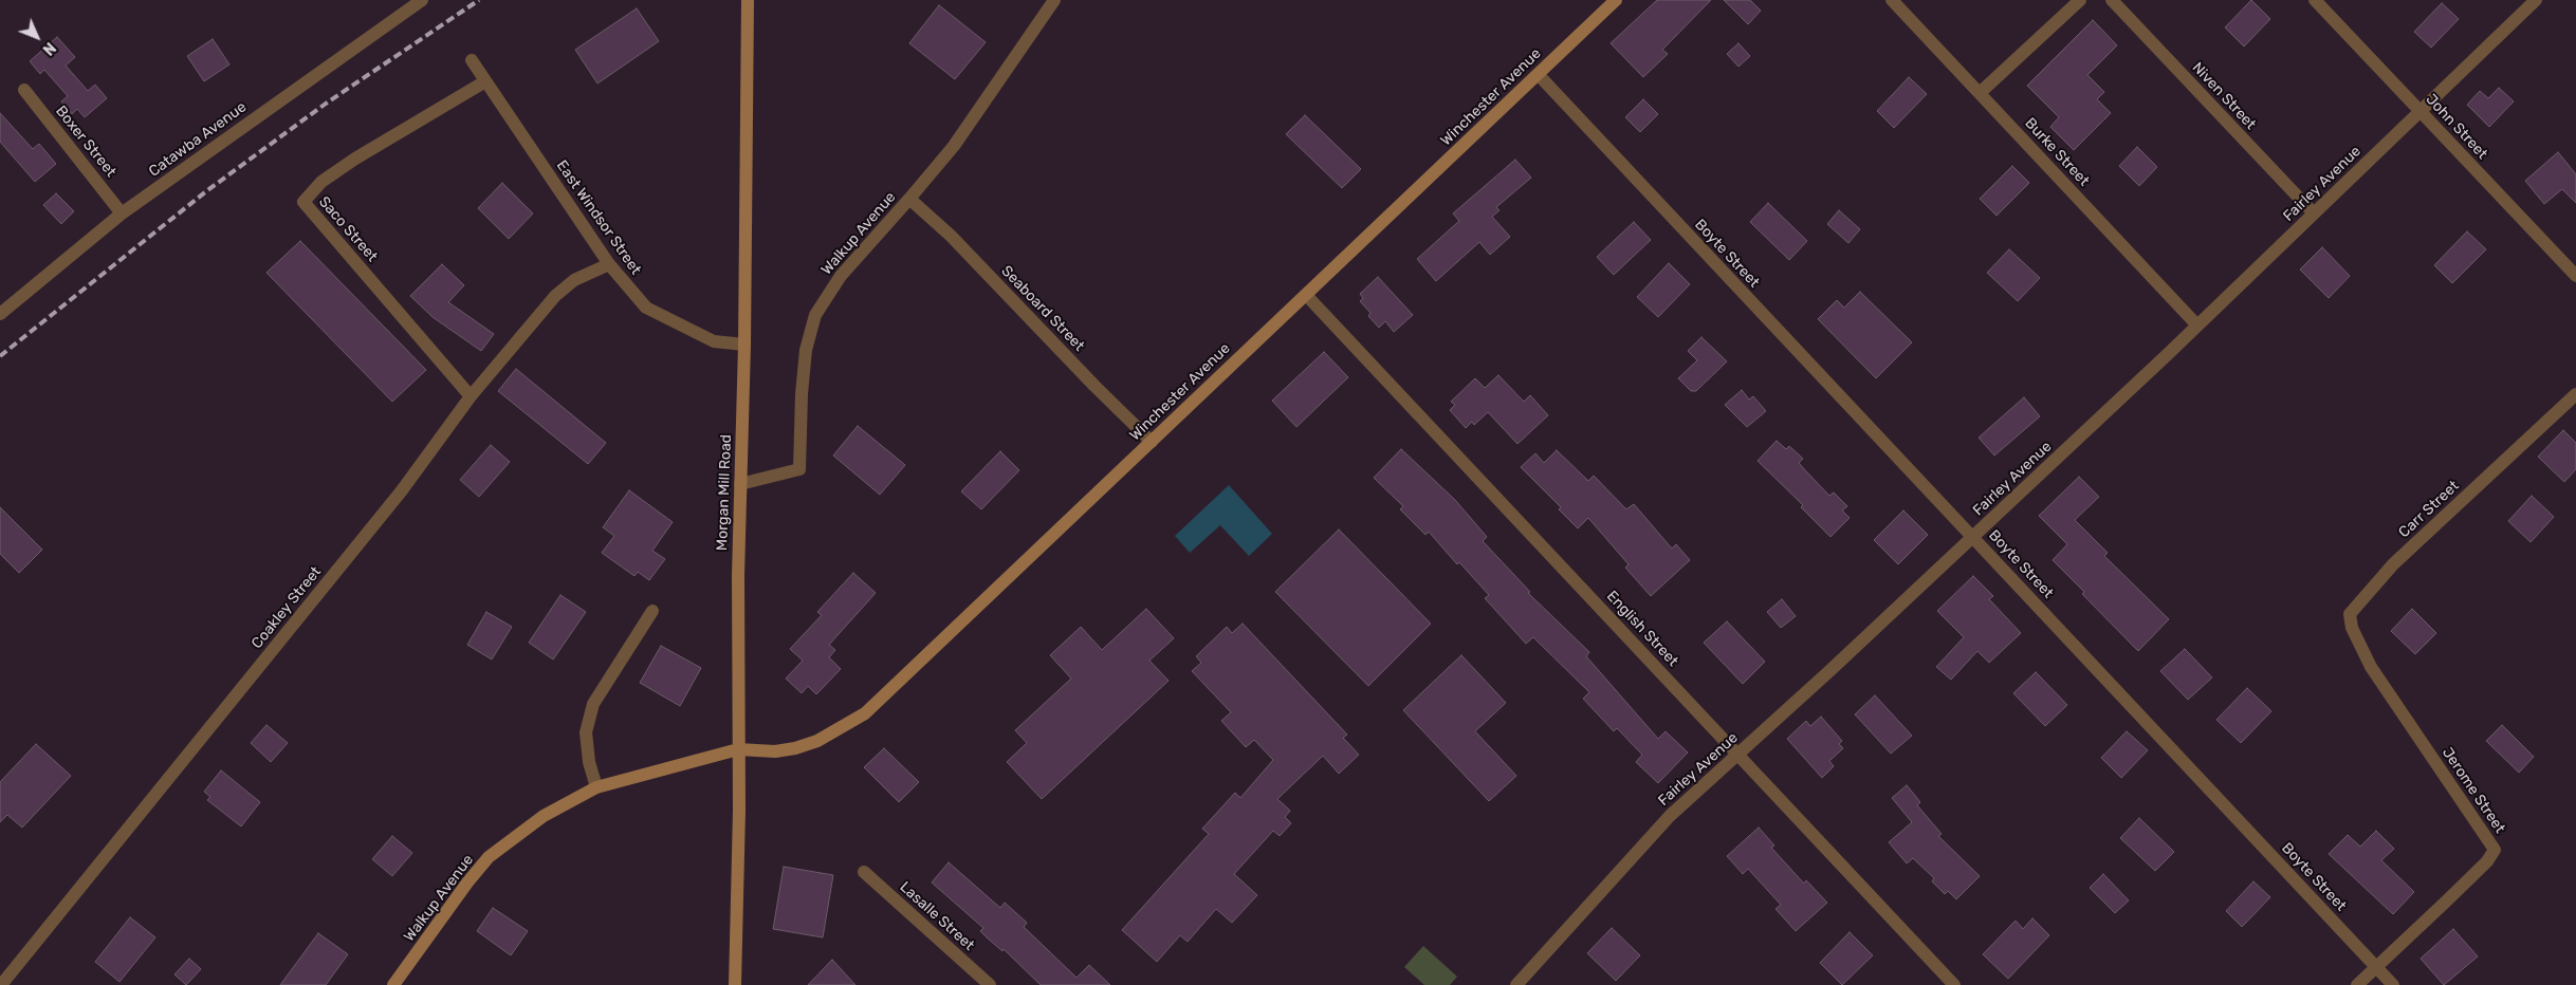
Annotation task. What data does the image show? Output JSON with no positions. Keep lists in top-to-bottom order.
{
  "streets": {
    "street": [
      "Niven Street",
      "Winchester Avenue",
      "John Street",
      "Catawba Avenue",
      "Boxer Street",
      "Burke Street",
      "Fairley Avenue",
      "East Windsor Street",
      "Saco Street",
      "Walkup Avenue",
      "Boyte Street",
      "Seaboard Street",
      "Morgan Mill Road",
      "Carr Street",
      "Coakley Street",
      "English Street",
      "Jerome Street",
      "Lasalle Street"
    ]
  },
  "crossings": [
    ["Niven Street", "Fairley Avenue"],
    ["Winchester Avenue", "Walkup Avenue"],
    ["Winchester Avenue", "Boyte Street"],
    ["Winchester Avenue", "Seaboard Street"],
    ["Winchester Avenue", "Morgan Mill Road"],
    ["Winchester Avenue", "English Street"],
    ["John Street", "Fairley Avenue"],
    ["Catawba Avenue", "Boxer Street"],
    ["Burke Street", "Fairley Avenue"],
    ["Fairley Avenue", "Boyte Street"],
    ["Fairley Avenue", "English Street"],
    ["East Windsor Street", "Saco Street"],
    ["East Windsor Street", "Morgan Mill Road"],
    ["East Windsor Street", "Coakley Street"],
    ["Saco Street", "Coakley Street"],
    ["Walkup Avenue", "Seaboard Street"],
    ["Walkup Avenue", "Morgan Mill Road"],
    ["Boyte Street", "Jerome Street"],
    ["Carr Street", "Jerome Street"]
  ],
  "north": "bottom right"
}
